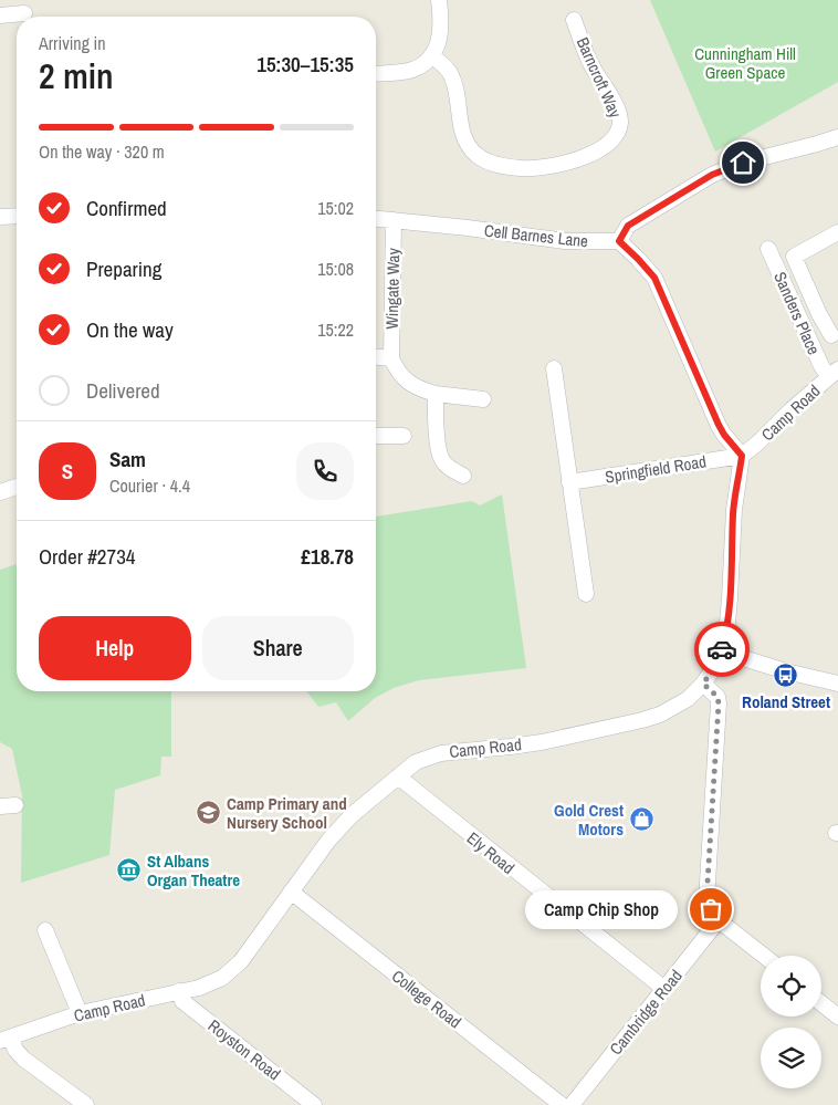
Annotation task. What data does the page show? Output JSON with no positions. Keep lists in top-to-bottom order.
{
  "streets": {
    "street": [
      "Barncroft Way",
      "Cell Barnes Lane",
      "Wingate Way",
      "Sanders Place",
      "Camp Road",
      "Springfield Road",
      "Ely Road",
      "College Road",
      "Cambridge Road",
      "Royston Road"
    ]
  },
  "crossings": [
    ["Cell Barnes Lane", "Wingate Way"],
    ["Sanders Place", "Camp Road"],
    ["Camp Road", "Springfield Road"],
    ["Camp Road", "Ely Road"],
    ["Camp Road", "College Road"],
    ["Camp Road", "Royston Road"],
    ["Ely Road", "Cambridge Road"],
    ["College Road", "Cambridge Road"]
  ],
  "parks": ["Cunningham Hill Green Space"],
  "places": {
    "bus stop": ["Roland Street"],
    "school or university": ["Camp Primary and Nursery School"],
    "shop": ["Gold Crest Motors"],
    "museum": ["St Albans Organ Theatre"],
    "other": ["Camp Chip Shop"]
  },
  "page": {
    "heading": ["2 min", "Arriving in", "15:30–15:35"],
    "panel": [
      "Sam",
      "Courier · 4.4",
      "Order #2734",
      "£18.78"
    ],
    "bar": "On the way · 320 m",
    "list": [
      ["Confirmed", "15:02"],
      ["Preparing", "15:08"],
      ["On the way", "15:22"],
      "Delivered"
    ],
    "round": "S",
    "buttons": ["Help", "Share"],
    "bubble": "Camp Chip Shop"
  }
}
